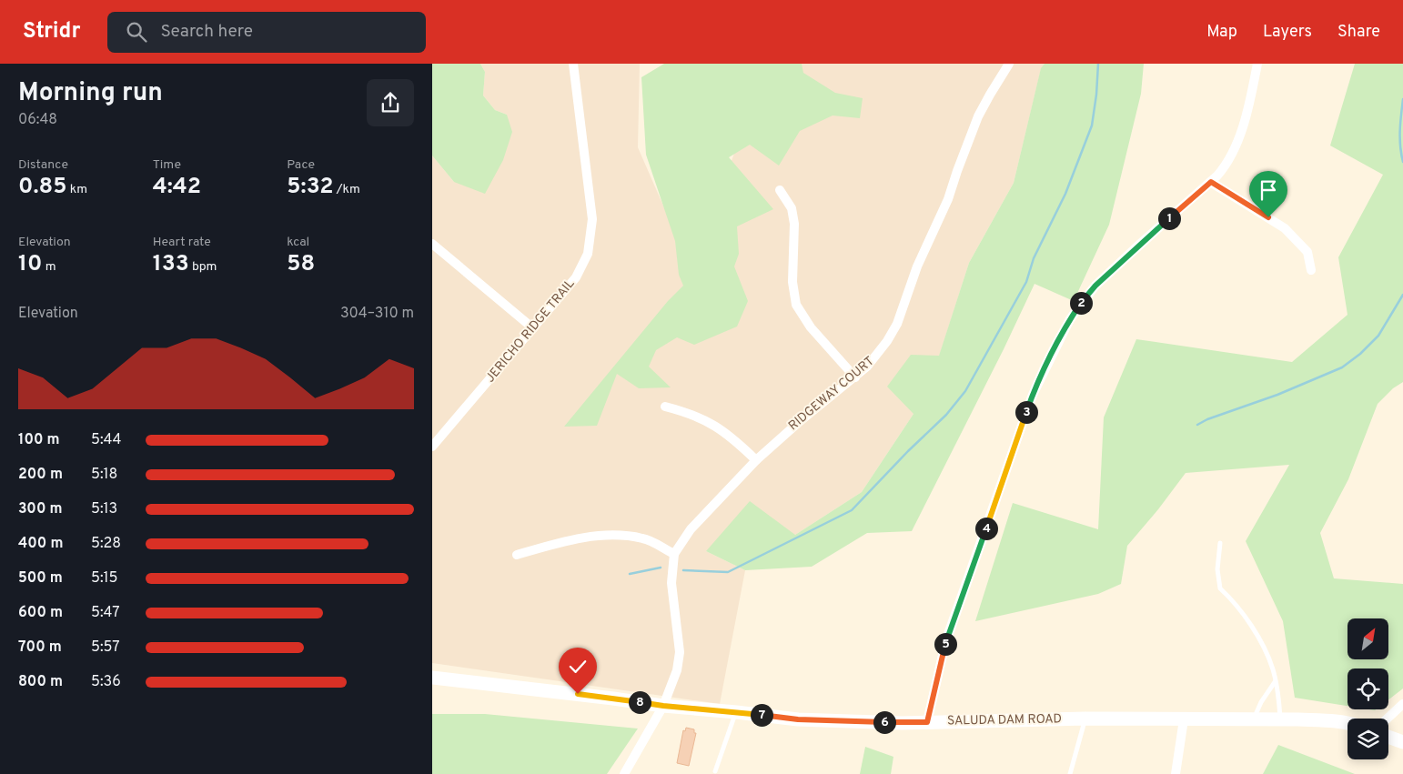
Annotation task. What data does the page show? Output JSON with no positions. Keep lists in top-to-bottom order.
{
  "streets": {
    "street": ["JERICHO RIDGE TRAIL", "RIDGEWAY COURT", "SALUDA DAM ROAD"]
  },
  "crossings": [
    ["RIDGEWAY COURT", "SALUDA DAM ROAD"]
  ],
  "north": "top right",
  "page": {
    "header": "Stridr",
    "search": "Search here",
    "nav": ["Map", "Layers", "Share"],
    "heading": ["Morning run", "06:48"],
    "stats": [
      ["Distance", "0.85 km"],
      ["Time", "4:42"],
      ["Pace", "5:32 /km"],
      ["Elevation", "10 m"],
      ["Heart rate", "133 bpm"],
      ["kcal", "58"]
    ],
    "pins": [
      "1",
      "2",
      "3",
      "4",
      "5",
      "8",
      "7",
      "6"
    ],
    "chart": ["Elevation", "304–310 m"],
    "list": [
      {
        "name": "100 m",
        "note": "5:44"
      },
      {
        "name": "200 m",
        "note": "5:18"
      },
      {
        "name": "300 m",
        "note": "5:13"
      },
      {
        "name": "400 m",
        "note": "5:28"
      },
      {
        "name": "500 m",
        "note": "5:15"
      },
      {
        "name": "600 m",
        "note": "5:47"
      },
      {
        "name": "700 m",
        "note": "5:57"
      },
      {
        "name": "800 m",
        "note": "5:36"
      }
    ]
  }
}
